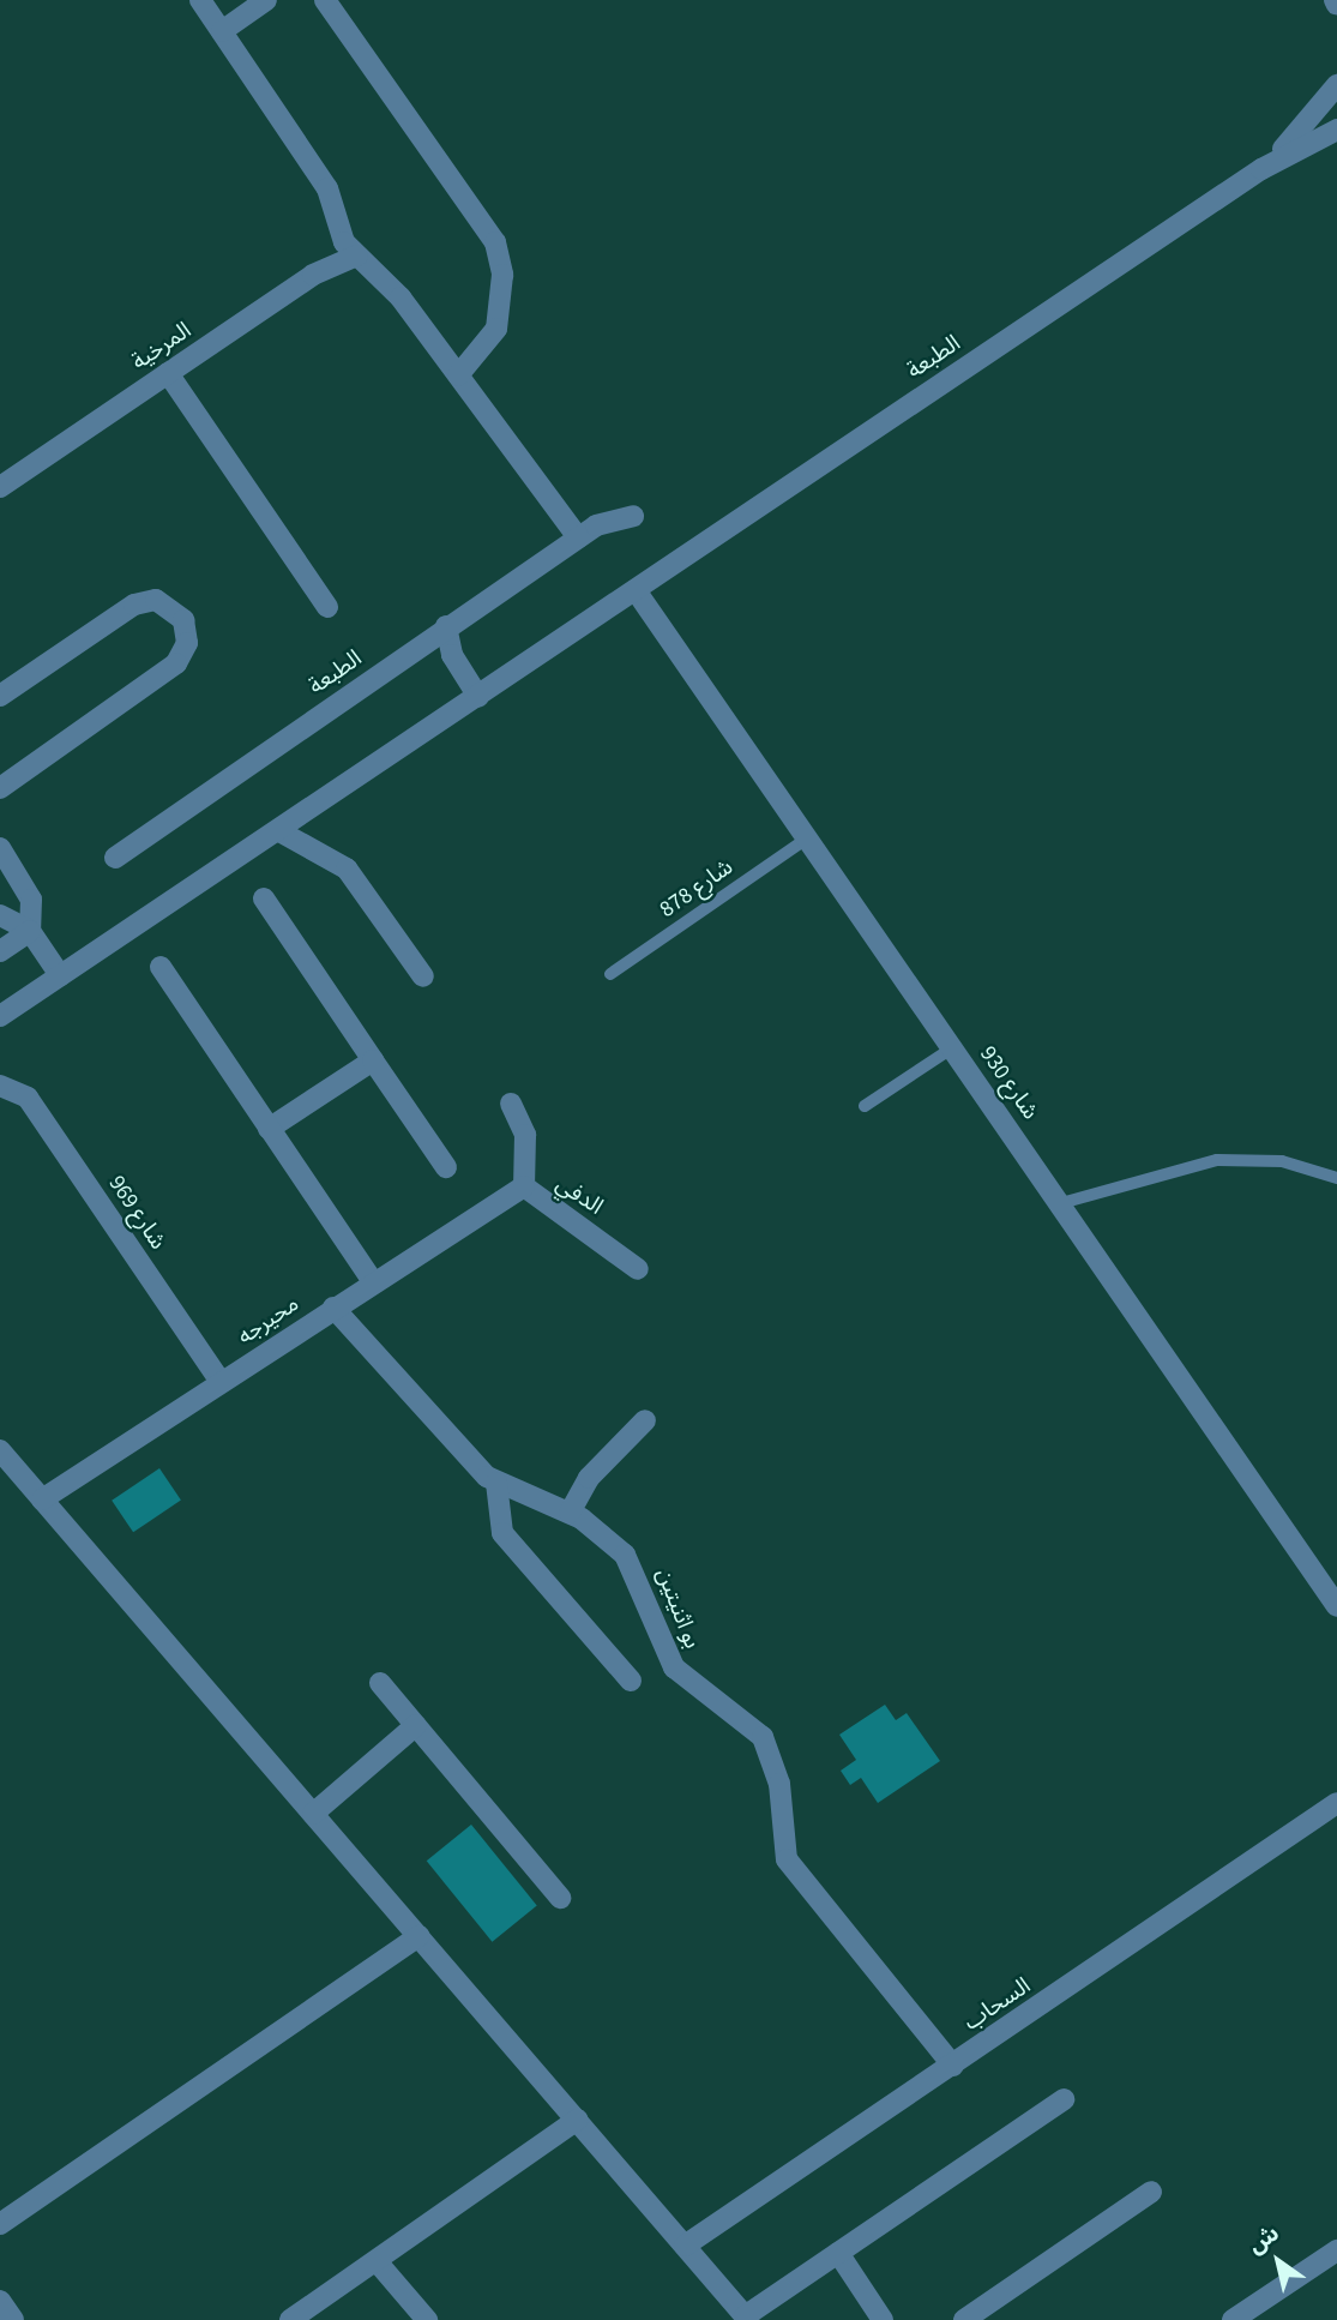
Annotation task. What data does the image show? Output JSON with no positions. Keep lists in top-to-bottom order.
{
  "streets": {
    "street": [
      "المرخية",
      "الطبعة",
      "شارع 930",
      "الدفي",
      "شارع 969",
      "محيرجه",
      "بو اثنيتين",
      "السحاب"
    ],
    "lane": ["شارع 878"]
  },
  "crossings": [
    ["الطبعة", "شارع 930"],
    ["شارع 878", "شارع 930"],
    ["الدفي", "محيرجه"],
    ["شارع 969", "محيرجه"],
    ["محيرجه", "بو اثنيتين"],
    ["بو اثنيتين", "السحاب"]
  ],
  "north": "top left"
}
